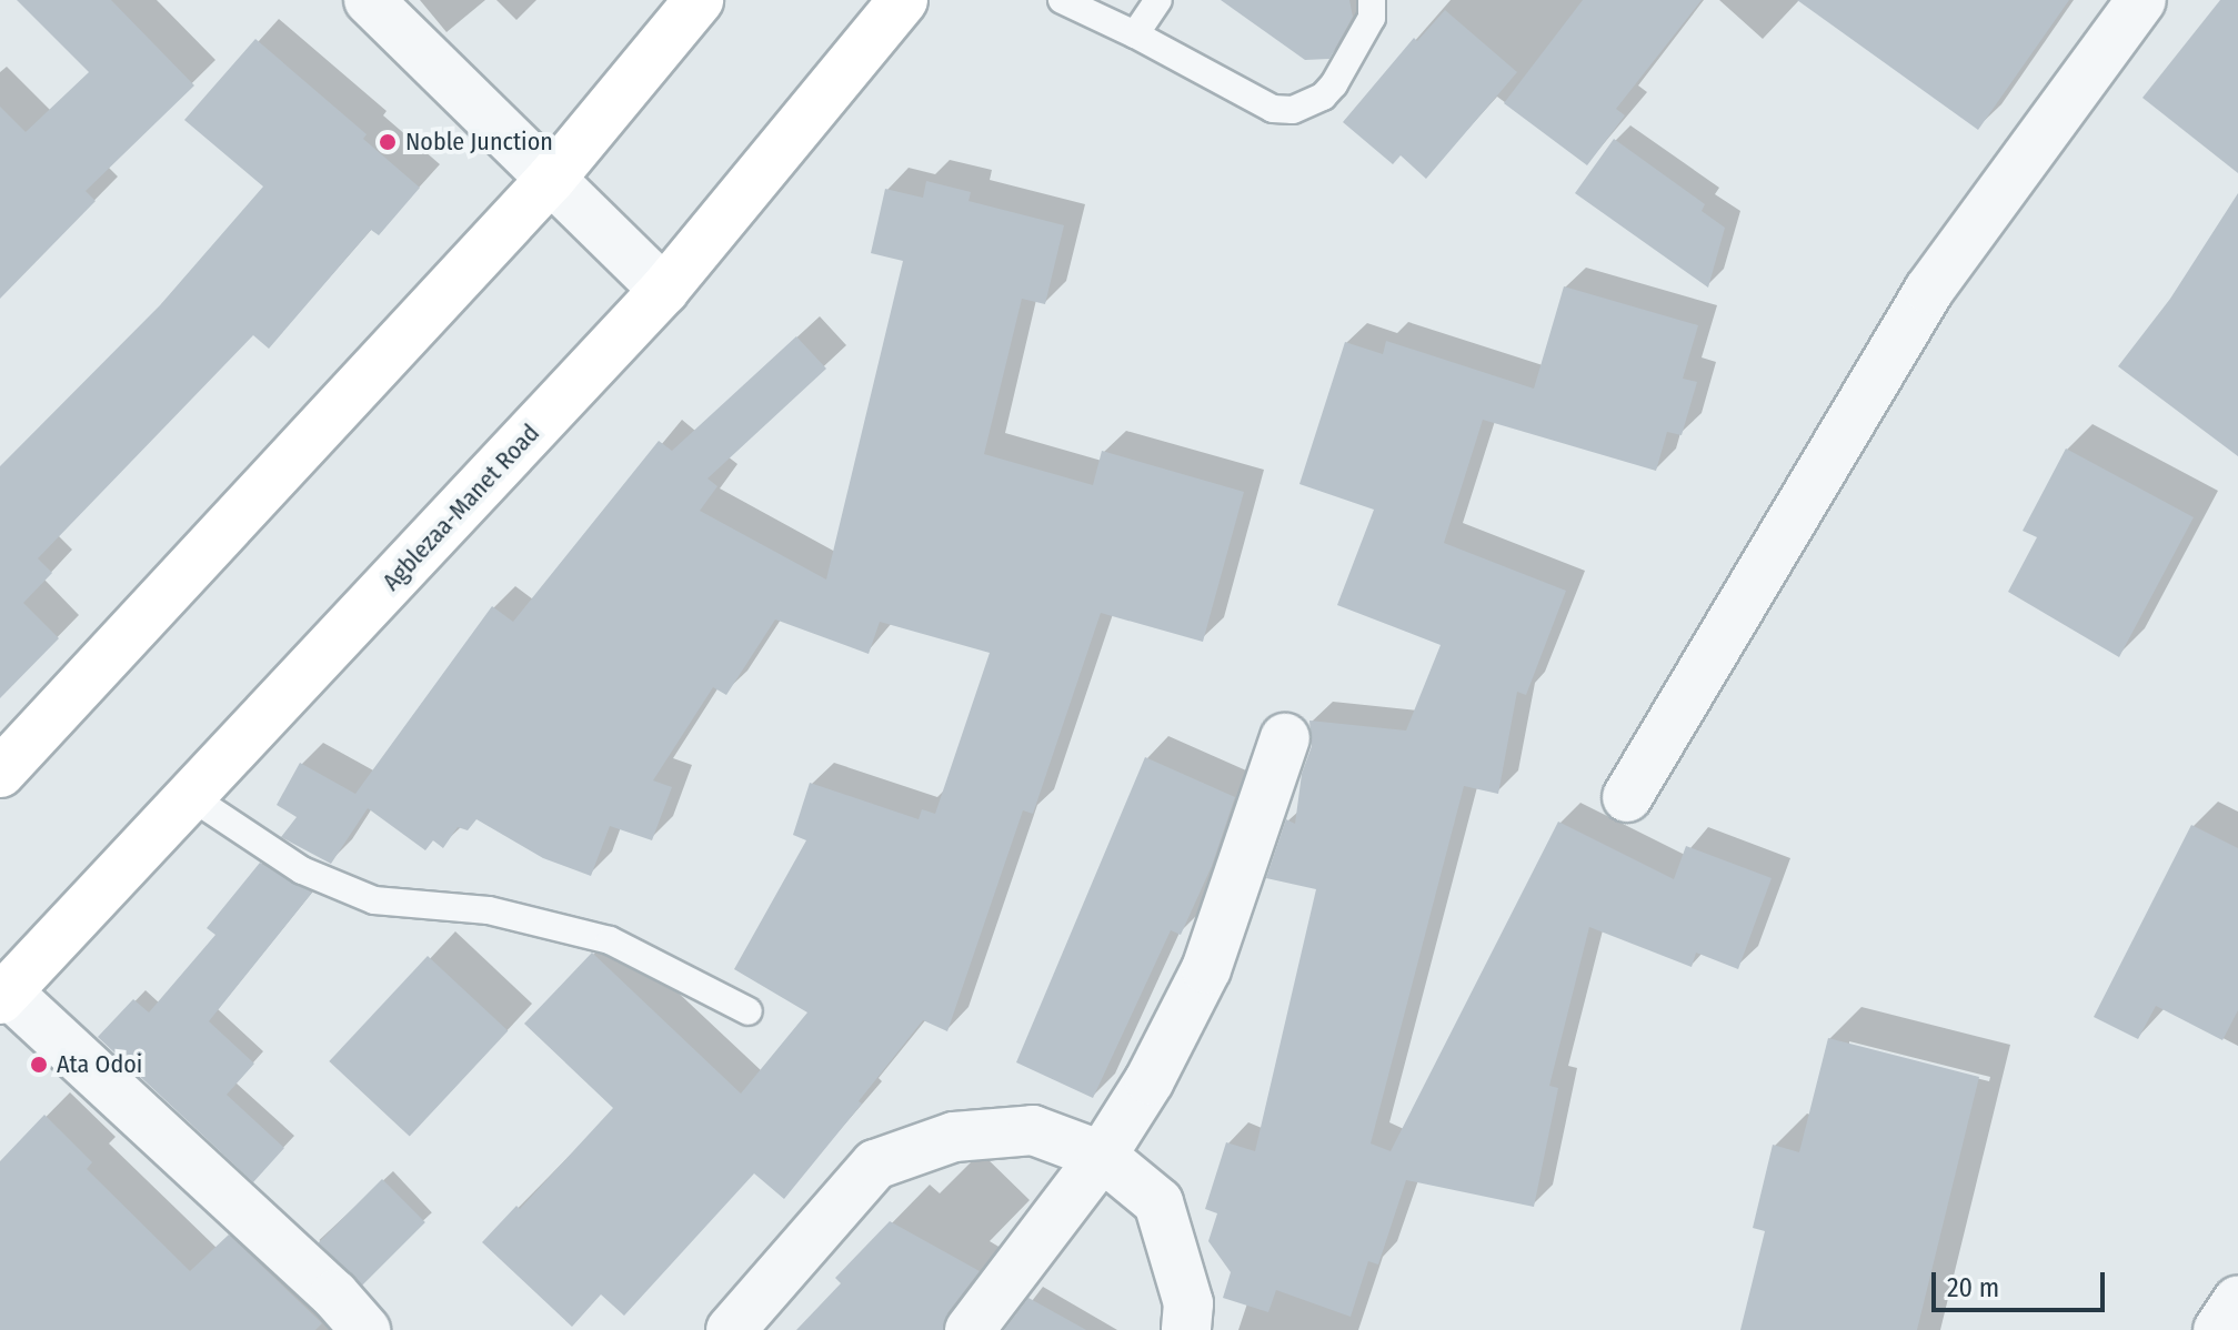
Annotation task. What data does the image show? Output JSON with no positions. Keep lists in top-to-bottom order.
{
  "streets": {
    "main road": ["Agblezaa-Manet Road"]
  },
  "places": ["Noble Junction", "Ata Odoi"],
  "scale_bar": "20 m"
}
